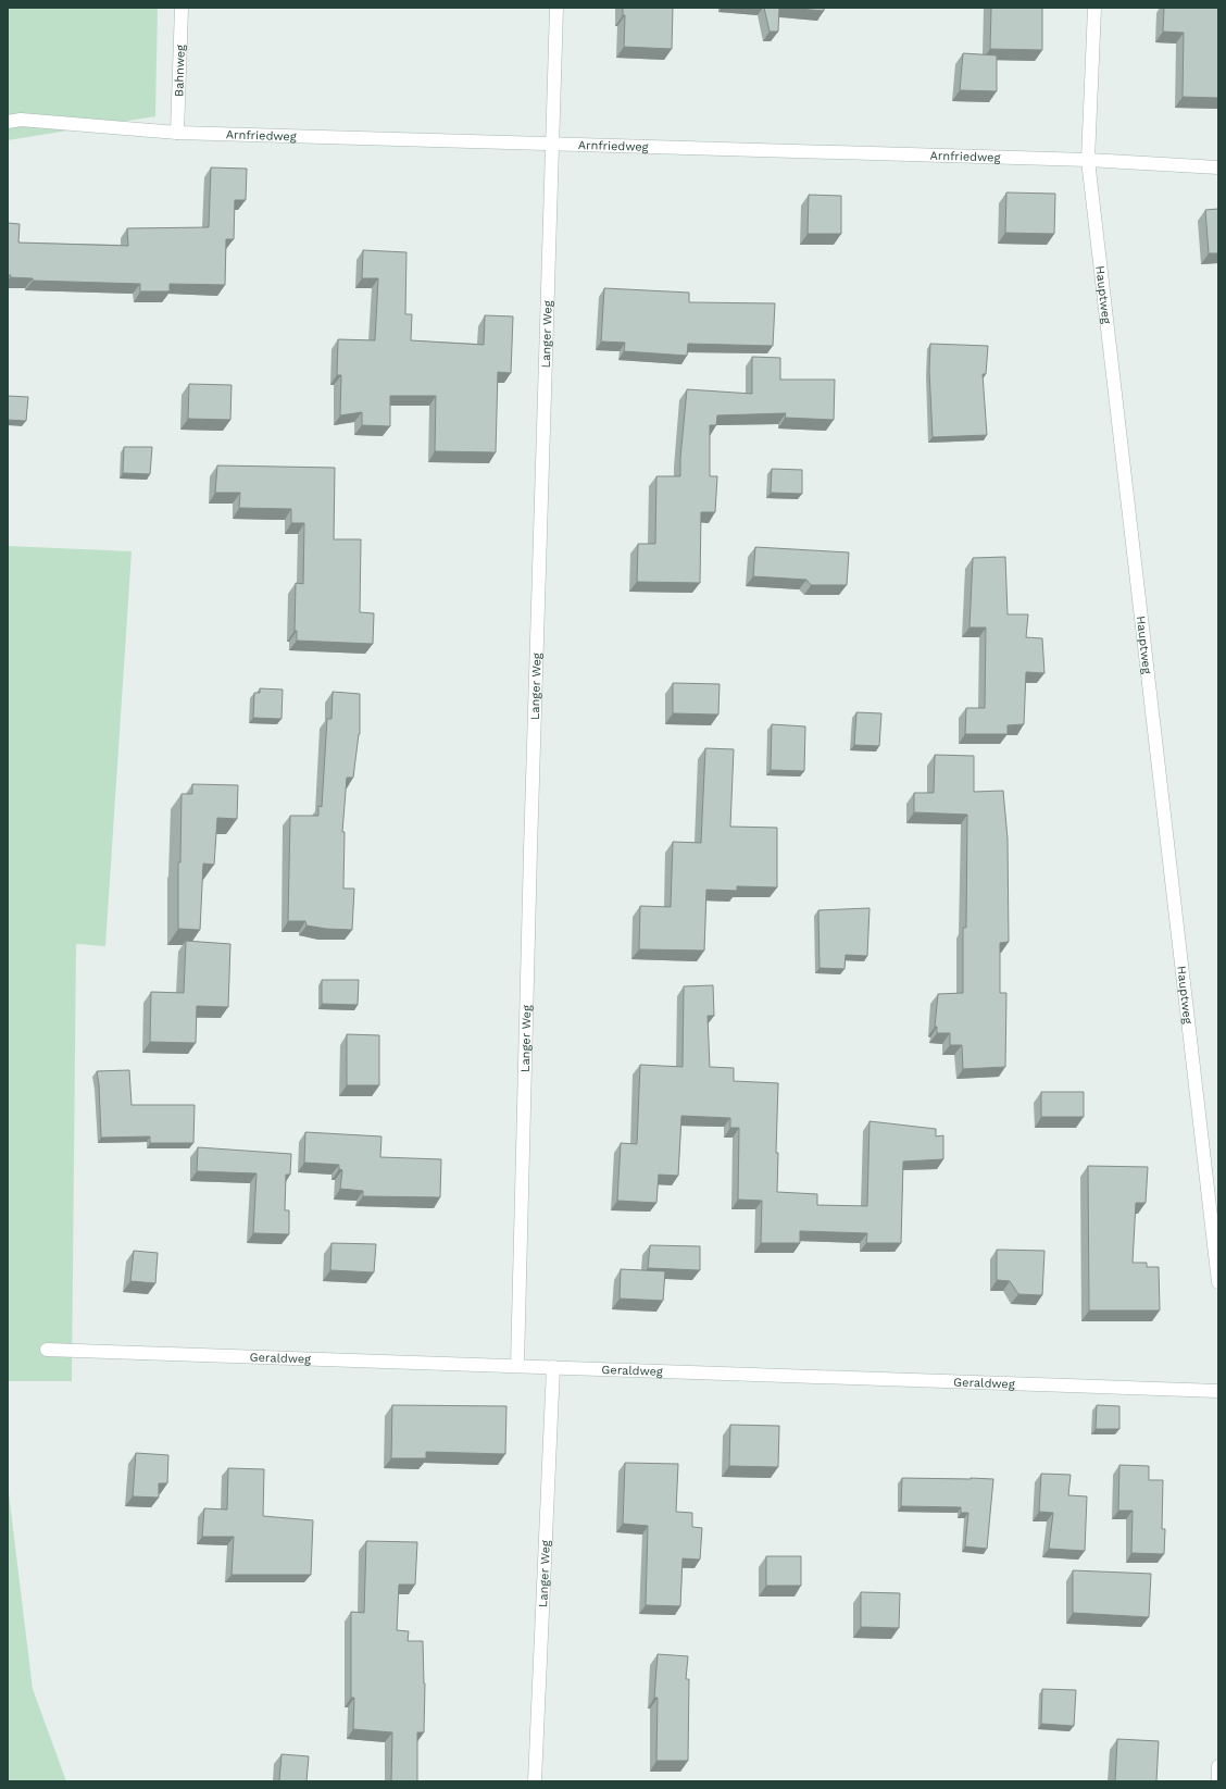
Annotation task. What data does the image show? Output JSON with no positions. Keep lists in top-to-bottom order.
{
  "streets": {
    "street": [
      "Bahnweg",
      "Arnfriedweg",
      "Hauptweg",
      "Langer Weg",
      "Geraldweg"
    ]
  },
  "crossings": [
    ["Bahnweg", "Arnfriedweg"],
    ["Arnfriedweg", "Hauptweg"],
    ["Arnfriedweg", "Langer Weg"],
    ["Langer Weg", "Geraldweg"]
  ]
}
